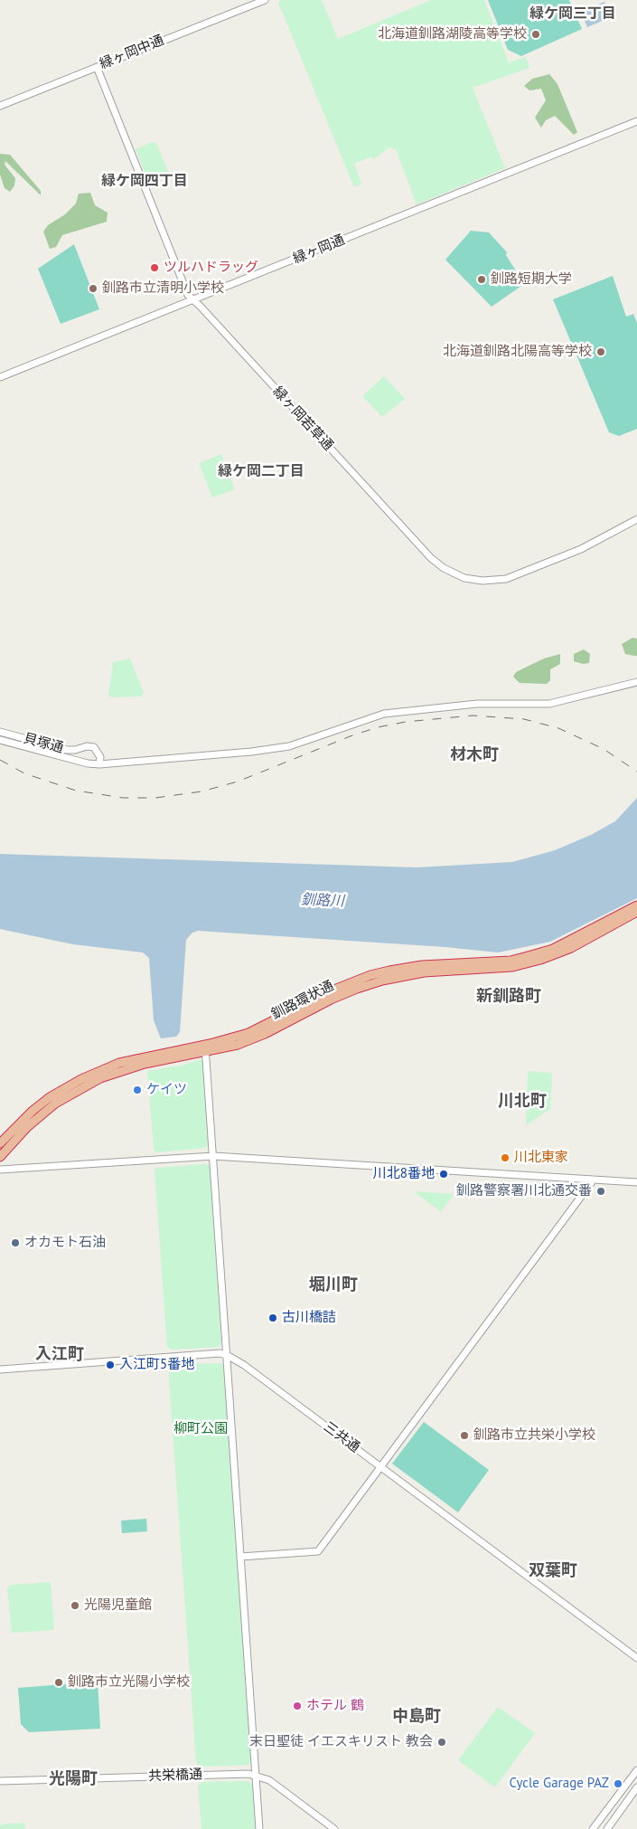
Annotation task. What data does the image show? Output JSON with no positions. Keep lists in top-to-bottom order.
{
  "streets": {
    "highway": ["釧路環状通"],
    "street": [
      "緑ヶ岡中通",
      "緑ヶ岡通",
      "緑ヶ岡若草通",
      "貝塚通",
      "三共通",
      "共栄橋通"
    ]
  },
  "crossings": [
    ["緑ヶ岡中通", "緑ヶ岡若草通"],
    ["緑ヶ岡通", "緑ヶ岡若草通"]
  ],
  "districts": [
    "緑ケ岡三丁目",
    "緑ケ岡四丁目",
    "緑ケ岡二丁目",
    "材木町",
    "新釧路町",
    "川北町",
    "堀川町",
    "入江町",
    "双葉町",
    "中島町",
    "光陽町"
  ],
  "water": ["釧路川"],
  "parks": ["柳町公園"],
  "places": [
    "北海道釧路湖陵高等学校",
    "ツルハドラッグ",
    "釧路短期大学",
    "釧路市立清明小学校",
    "北海道釧路北陽高等学校",
    "ケイツ",
    "川北東家",
    "川北8番地",
    "釧路警察署川北通交番",
    "オカモト石油",
    "古川橋詰",
    "入江町5番地",
    "釧路市立共栄小学校",
    "光陽児童館",
    "釧路市立光陽小学校",
    "ホテル 鶴",
    "末日聖徒 イエスキリスト 教会",
    "Cycle Garage PAZ"
  ]
}
